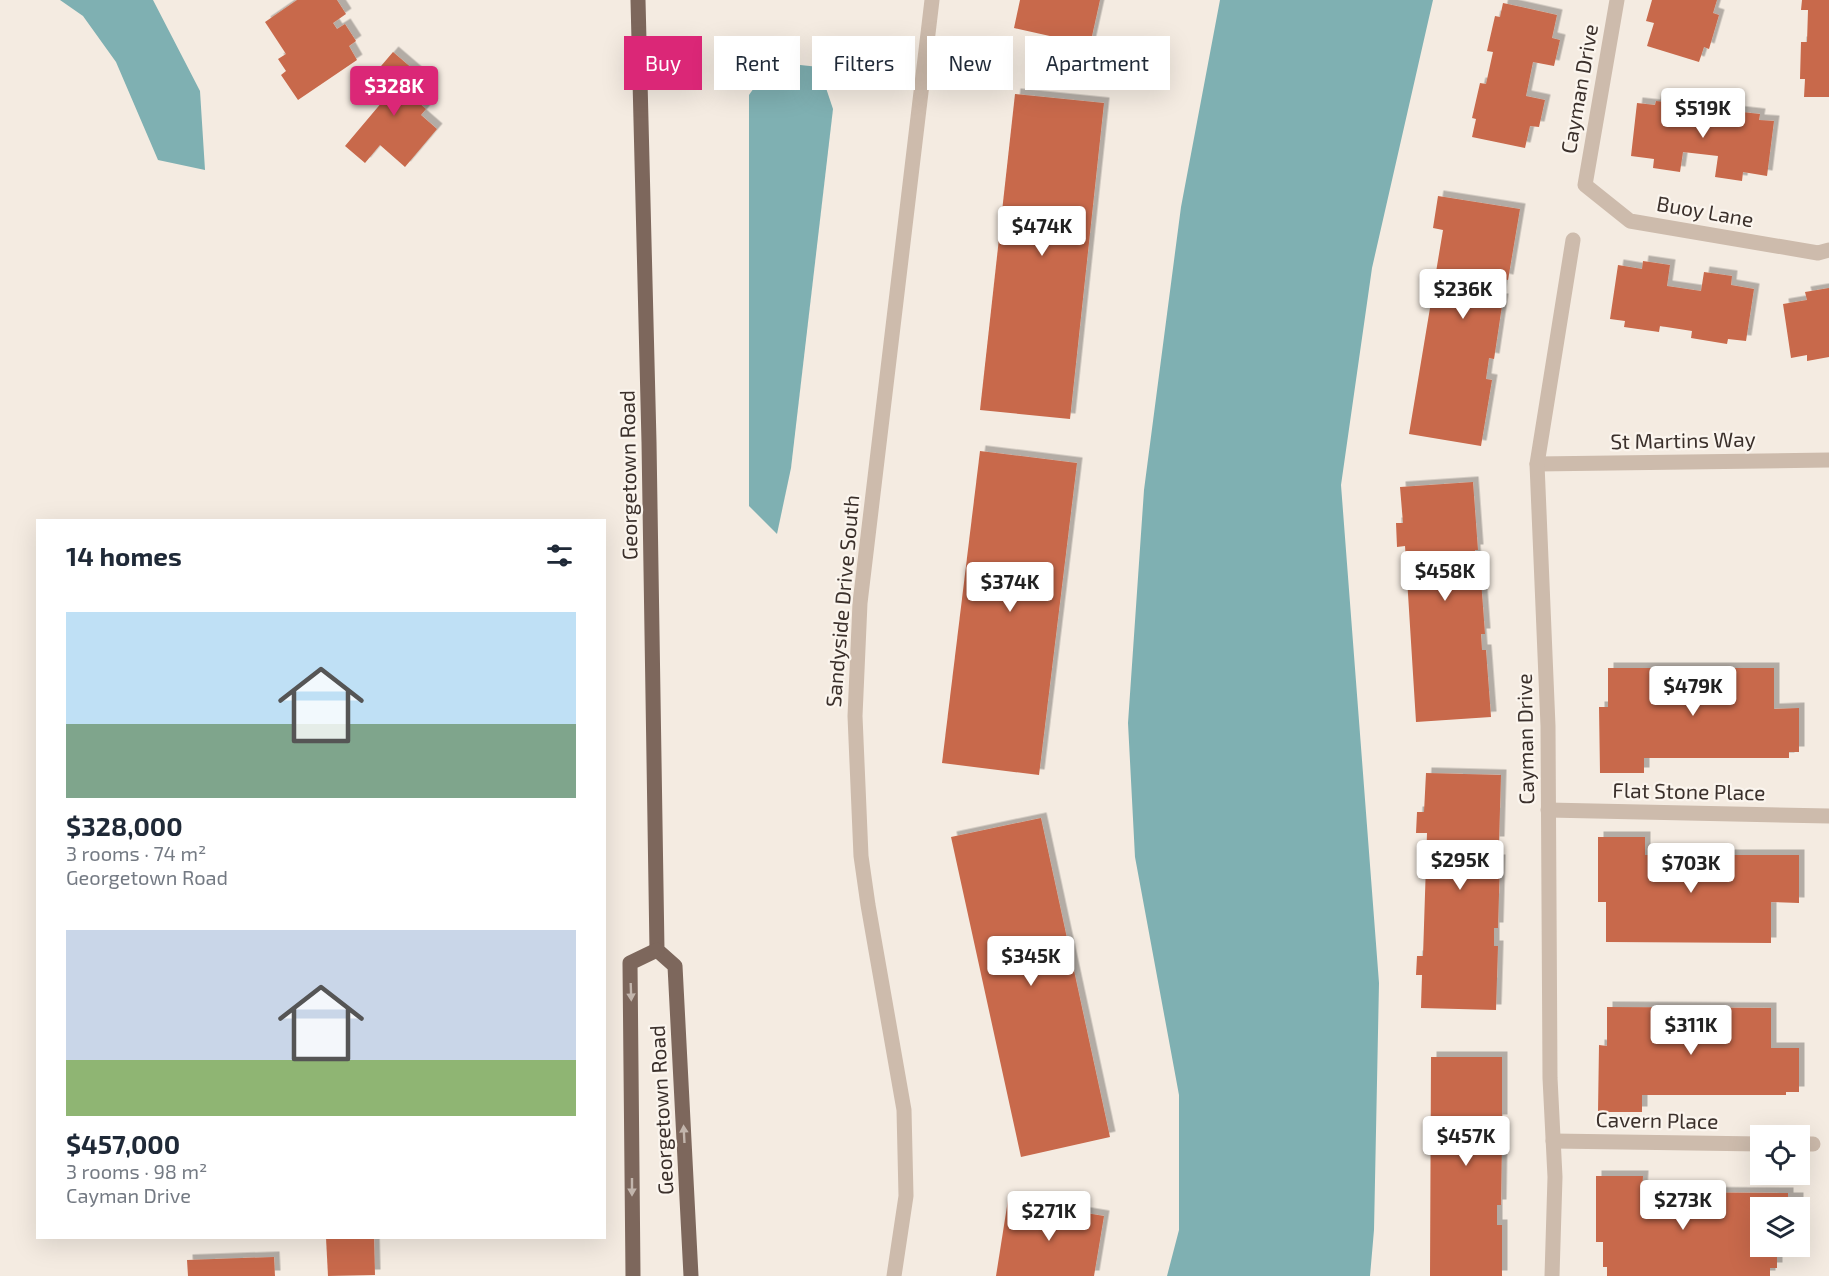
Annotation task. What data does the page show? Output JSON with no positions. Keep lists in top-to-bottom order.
{
  "streets": {
    "main road": ["Georgetown Road"],
    "street": [
      "Cayman Drive",
      "Buoy Lane",
      "St Martins Way",
      "Sandyside Drive South",
      "Flat Stone Place",
      "Cavern Place"
    ]
  },
  "crossings": [
    ["Cayman Drive", "Buoy Lane"],
    ["Cayman Drive", "St Martins Way"],
    ["Cayman Drive", "Flat Stone Place"],
    ["Cayman Drive", "Cavern Place"]
  ],
  "page": {
    "chip": [
      "Buy",
      "Rent",
      "Filters",
      "New",
      "Apartment"
    ],
    "price": [
      "$328K",
      "$519K",
      "$474K",
      "$236K",
      "$458K",
      "$374K",
      "$479K",
      "$295K",
      "$703K",
      "$345K",
      "$311K",
      "$457K",
      "$273K",
      "$271K"
    ],
    "heading": "14 homes",
    "list": [
      {
        "name": "$328,000",
        "note": "3 rooms · 74 m² · Georgetown Road"
      },
      {
        "name": "$457,000",
        "note": "3 rooms · 98 m² · Cayman Drive"
      }
    ]
  }
}
